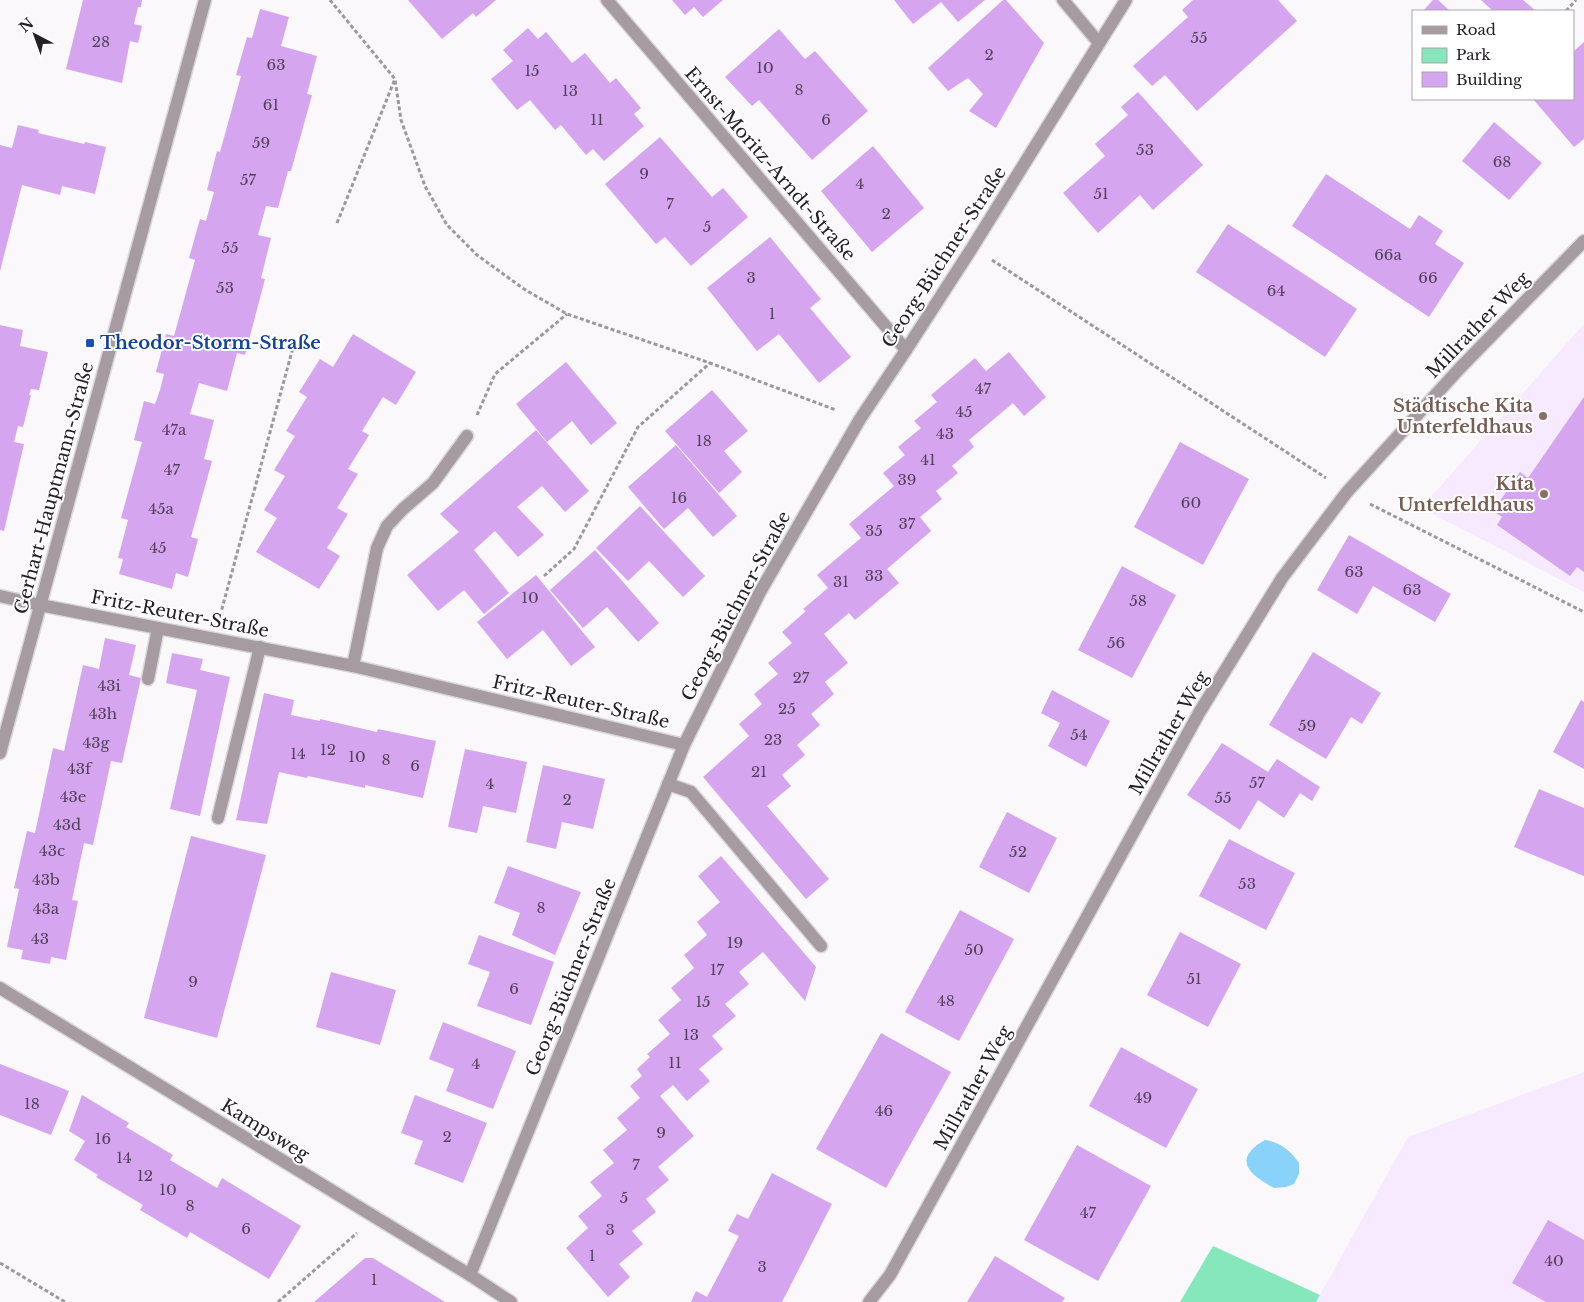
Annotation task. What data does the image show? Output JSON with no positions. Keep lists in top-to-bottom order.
{
  "streets": {
    "street": [
      "Ernst-Moritz-Arndt-Straße",
      "Georg-Büchner-Straße",
      "Millrather Weg",
      "Gerhart-Hauptmann-Straße",
      "Fritz-Reuter-Straße",
      "Kampsweg"
    ]
  },
  "crossings": [
    ["Ernst-Moritz-Arndt-Straße", "Georg-Büchner-Straße"],
    ["Georg-Büchner-Straße", "Fritz-Reuter-Straße"],
    ["Georg-Büchner-Straße", "Kampsweg"],
    ["Gerhart-Hauptmann-Straße", "Fritz-Reuter-Straße"]
  ],
  "places": {
    "transit": ["Theodor-Storm-Straße"],
    "other": ["Städtische Kita Unterfeldhaus", "Kita Unterfeldhaus"]
  },
  "house_numbers": [
    "55",
    "28",
    "2",
    "63",
    "10",
    "15",
    "8",
    "13",
    "61",
    "11",
    "6",
    "59",
    "53",
    "68",
    "9",
    "57",
    "4",
    "51",
    "7",
    "2",
    "5",
    "55",
    "66a",
    "3",
    "66",
    "53",
    "64",
    "1",
    "47",
    "45",
    "47a",
    "43",
    "18",
    "41",
    "47",
    "39",
    "16",
    "60",
    "45a",
    "37",
    "35",
    "45",
    "63",
    "33",
    "31",
    "63",
    "10",
    "58",
    "56",
    "27",
    "43i",
    "25",
    "43h",
    "59",
    "54",
    "23",
    "43g",
    "12",
    "14",
    "10",
    "8",
    "6",
    "43f",
    "21",
    "57",
    "4",
    "43e",
    "55",
    "2",
    "43d",
    "43c",
    "52",
    "43b",
    "53",
    "8",
    "43a",
    "43",
    "19",
    "50",
    "17",
    "51",
    "9",
    "6",
    "48",
    "15",
    "13",
    "11",
    "4",
    "49",
    "18",
    "46",
    "9",
    "2",
    "16",
    "14",
    "7",
    "12",
    "10",
    "5",
    "8",
    "47",
    "6",
    "3",
    "1",
    "40",
    "3",
    "1"
  ],
  "legend": ["Road", "Park", "Building"],
  "north": "top left"
}
